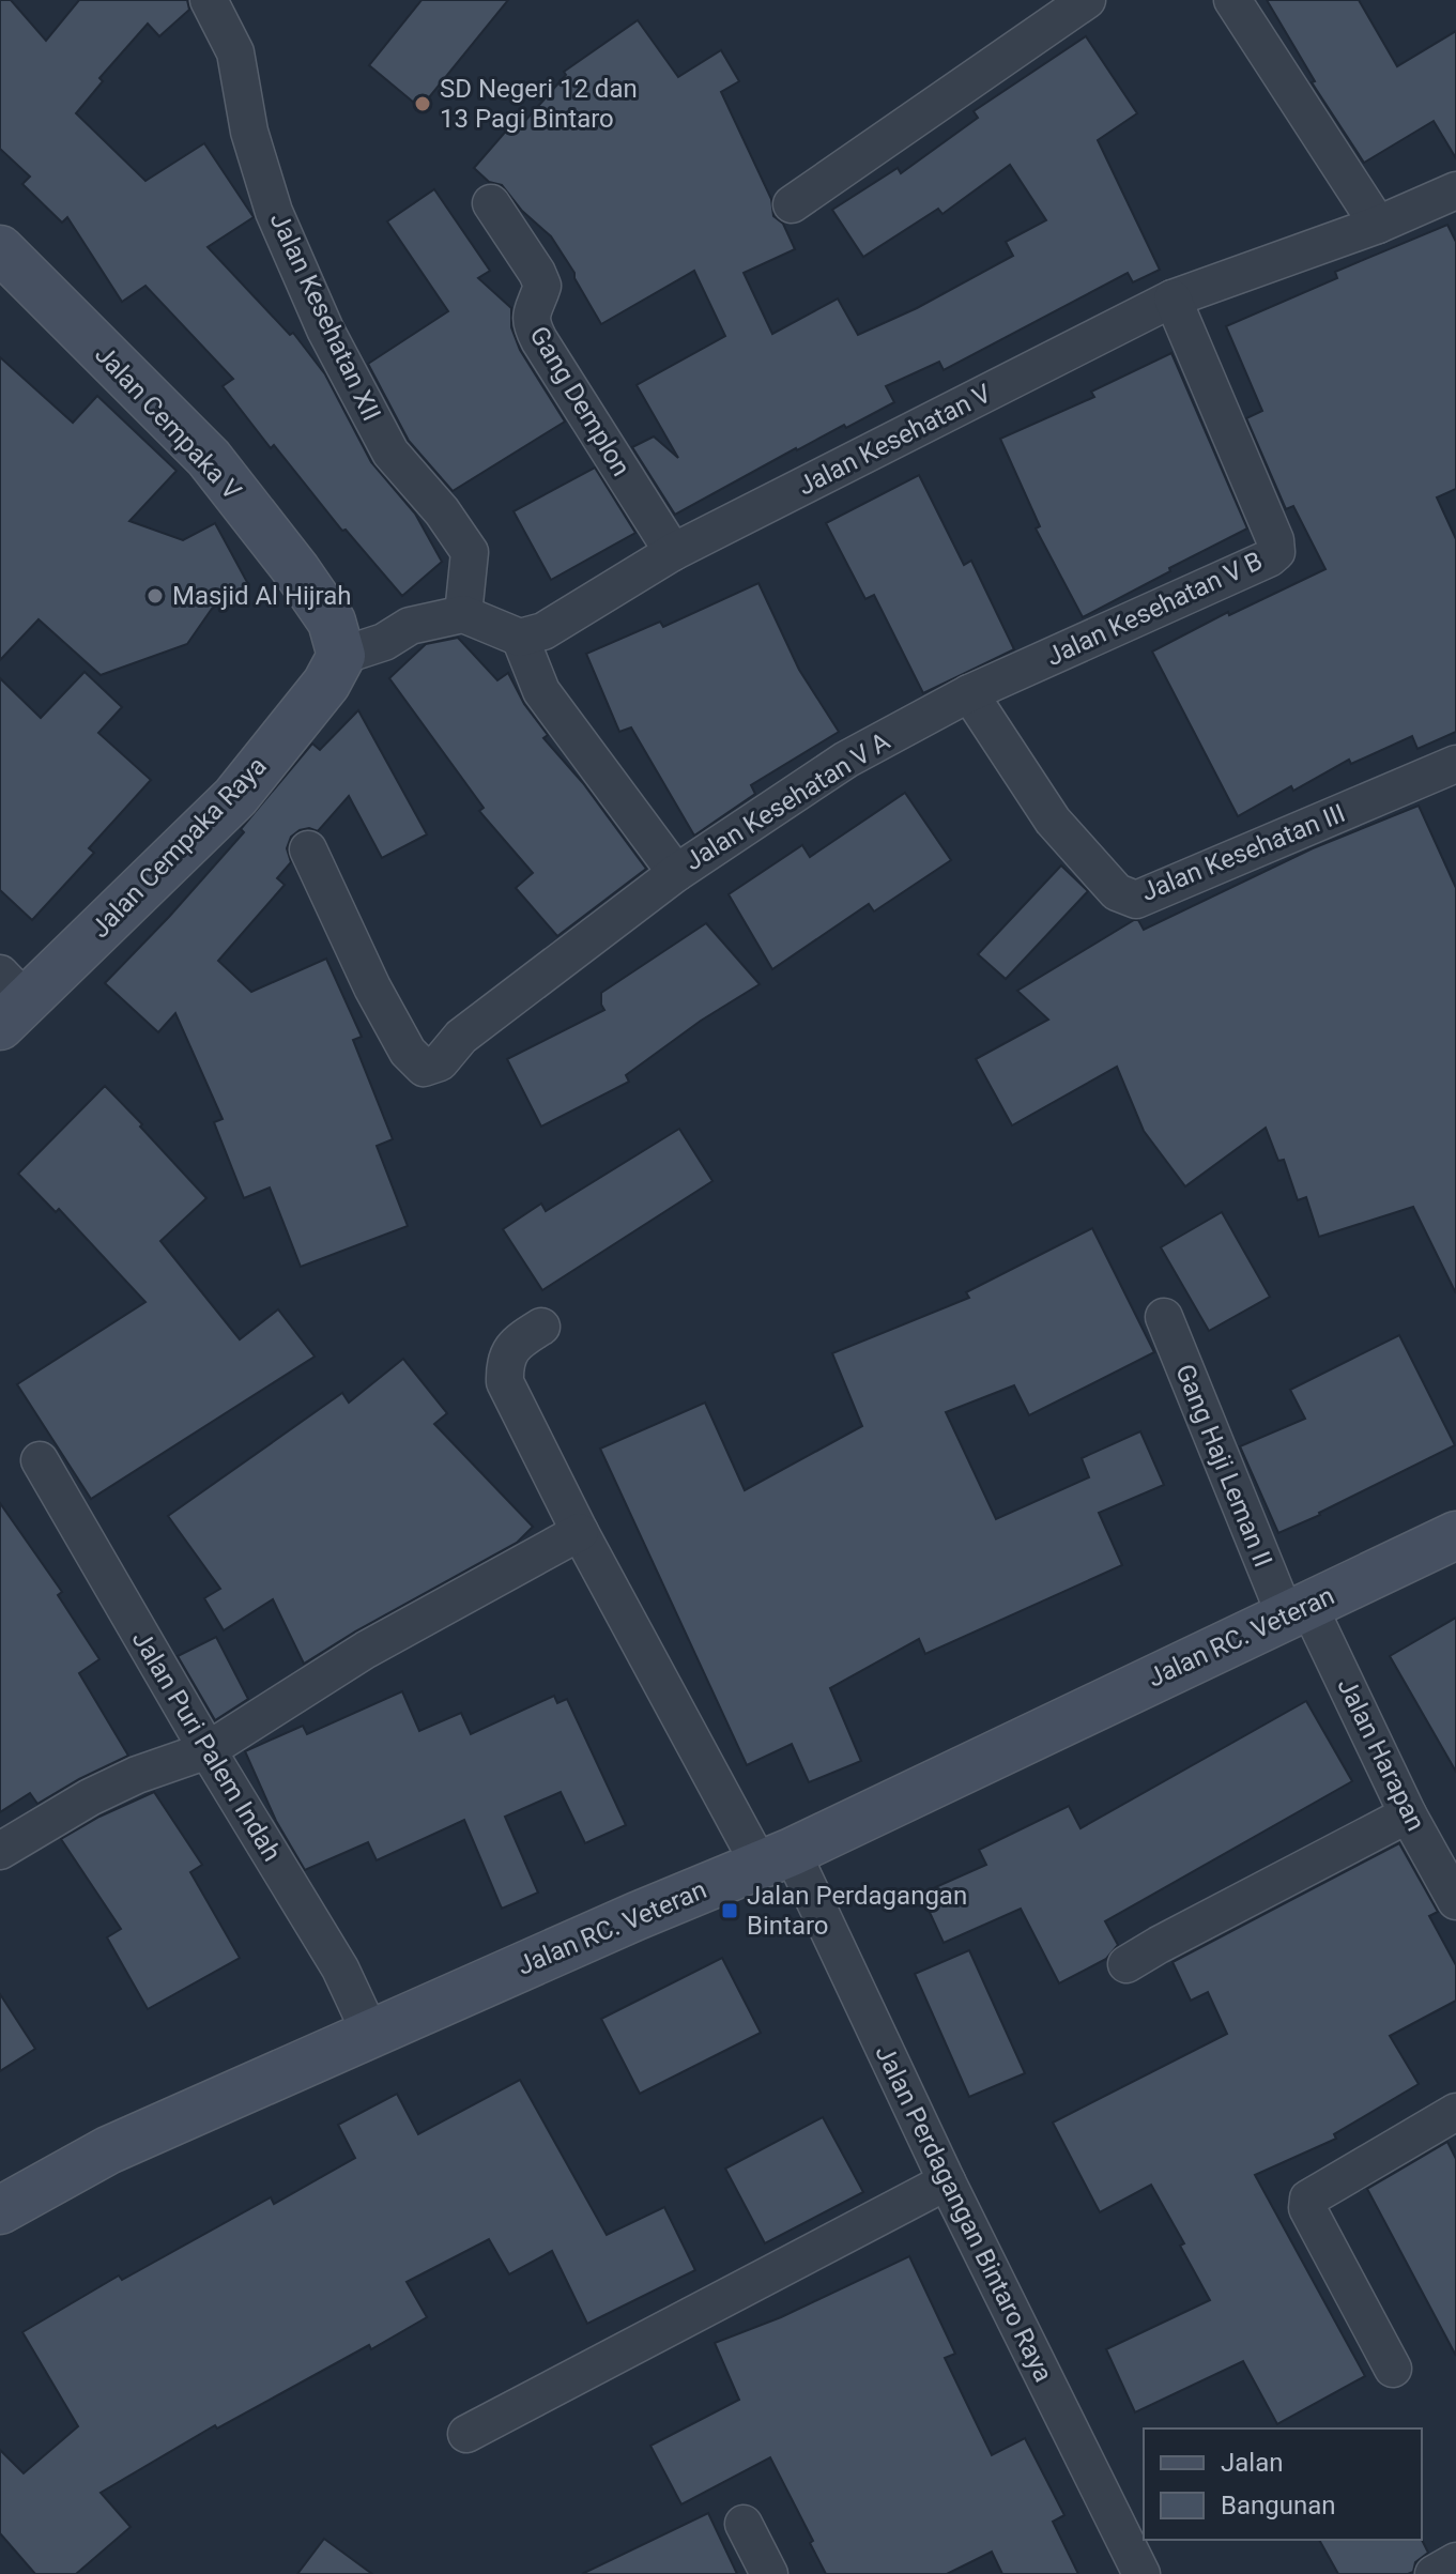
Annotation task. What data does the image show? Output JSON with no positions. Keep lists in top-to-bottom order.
{
  "streets": {
    "main road": ["Jalan Cempaka V", "Jalan Cempaka Raya", "Jalan RC. Veteran"],
    "street": [
      "Jalan Kesehatan XII",
      "Gang Demplon",
      "Jalan Kesehatan V",
      "Jalan Kesehatan V B",
      "Jalan Kesehatan V A",
      "Jalan Kesehatan III",
      "Gang Haji Leman II",
      "Jalan Puri Palem Indah",
      "Jalan Harapan",
      "Jalan Perdagangan Bintaro Raya"
    ]
  },
  "crossings": [
    ["Gang Demplon", "Jalan Kesehatan V"],
    ["Jalan Cempaka V", "Jalan Cempaka Raya"],
    ["Jalan Kesehatan V", "Jalan Kesehatan V B"],
    ["Jalan Kesehatan V", "Jalan Kesehatan V A"],
    ["Jalan Kesehatan V B", "Jalan Kesehatan V A"],
    ["Jalan Kesehatan V B", "Jalan Kesehatan III"],
    ["Jalan Kesehatan V A", "Jalan Kesehatan III"],
    ["Gang Haji Leman II", "Jalan RC. Veteran"],
    ["Gang Haji Leman II", "Jalan Harapan"],
    ["Jalan RC. Veteran", "Jalan Puri Palem Indah"],
    ["Jalan RC. Veteran", "Jalan Harapan"],
    ["Jalan RC. Veteran", "Jalan Perdagangan Bintaro Raya"]
  ],
  "places": {
    "other": ["SD Negeri 12 dan 13 Pagi Bintaro", "Masjid Al Hijrah"],
    "transit": ["Jalan Perdagangan Bintaro"]
  },
  "legend": ["Jalan", "Bangunan"]
}
